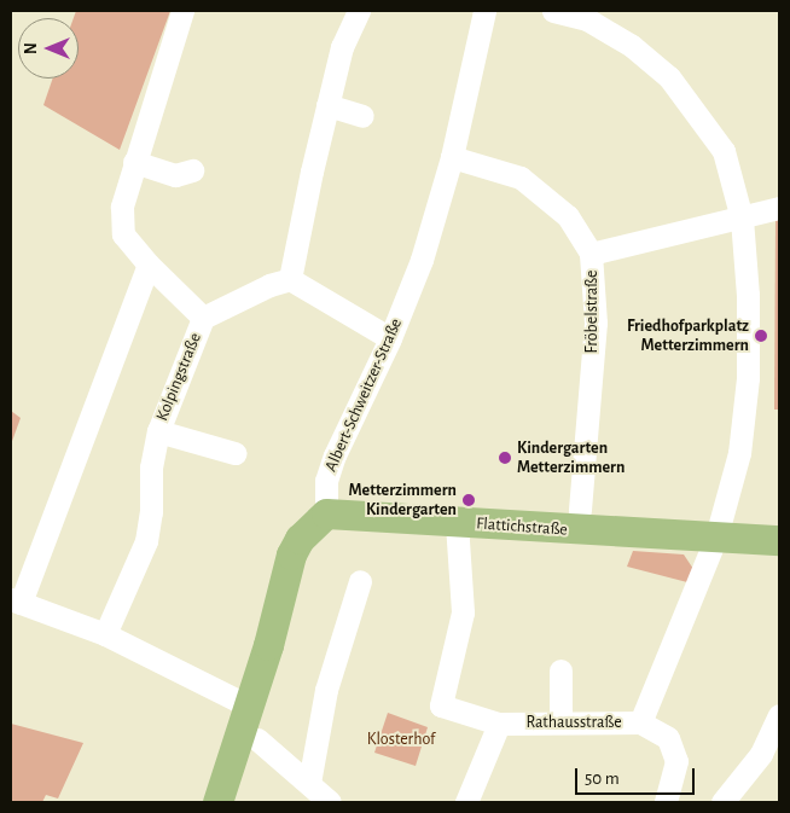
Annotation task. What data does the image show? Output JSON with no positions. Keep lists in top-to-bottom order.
{
  "streets": {
    "main road": ["Flattichstraße"],
    "street": [
      "Fröbelstraße",
      "Kolpingstraße",
      "Albert-Schweitzer-Straße",
      "Rathausstraße"
    ]
  },
  "crossings": [
    ["Fröbelstraße", "Albert-Schweitzer-Straße"],
    ["Albert-Schweitzer-Straße", "Flattichstraße"],
    ["Flattichstraße", "Rathausstraße"]
  ],
  "parks": ["Klosterhof"],
  "places": ["Friedhofparkplatz Metterzimmern", "Kindergarten Metterzimmern", "Metterzimmern Kindergarten"],
  "scale_bar": "50 m",
  "north": "left"
}
